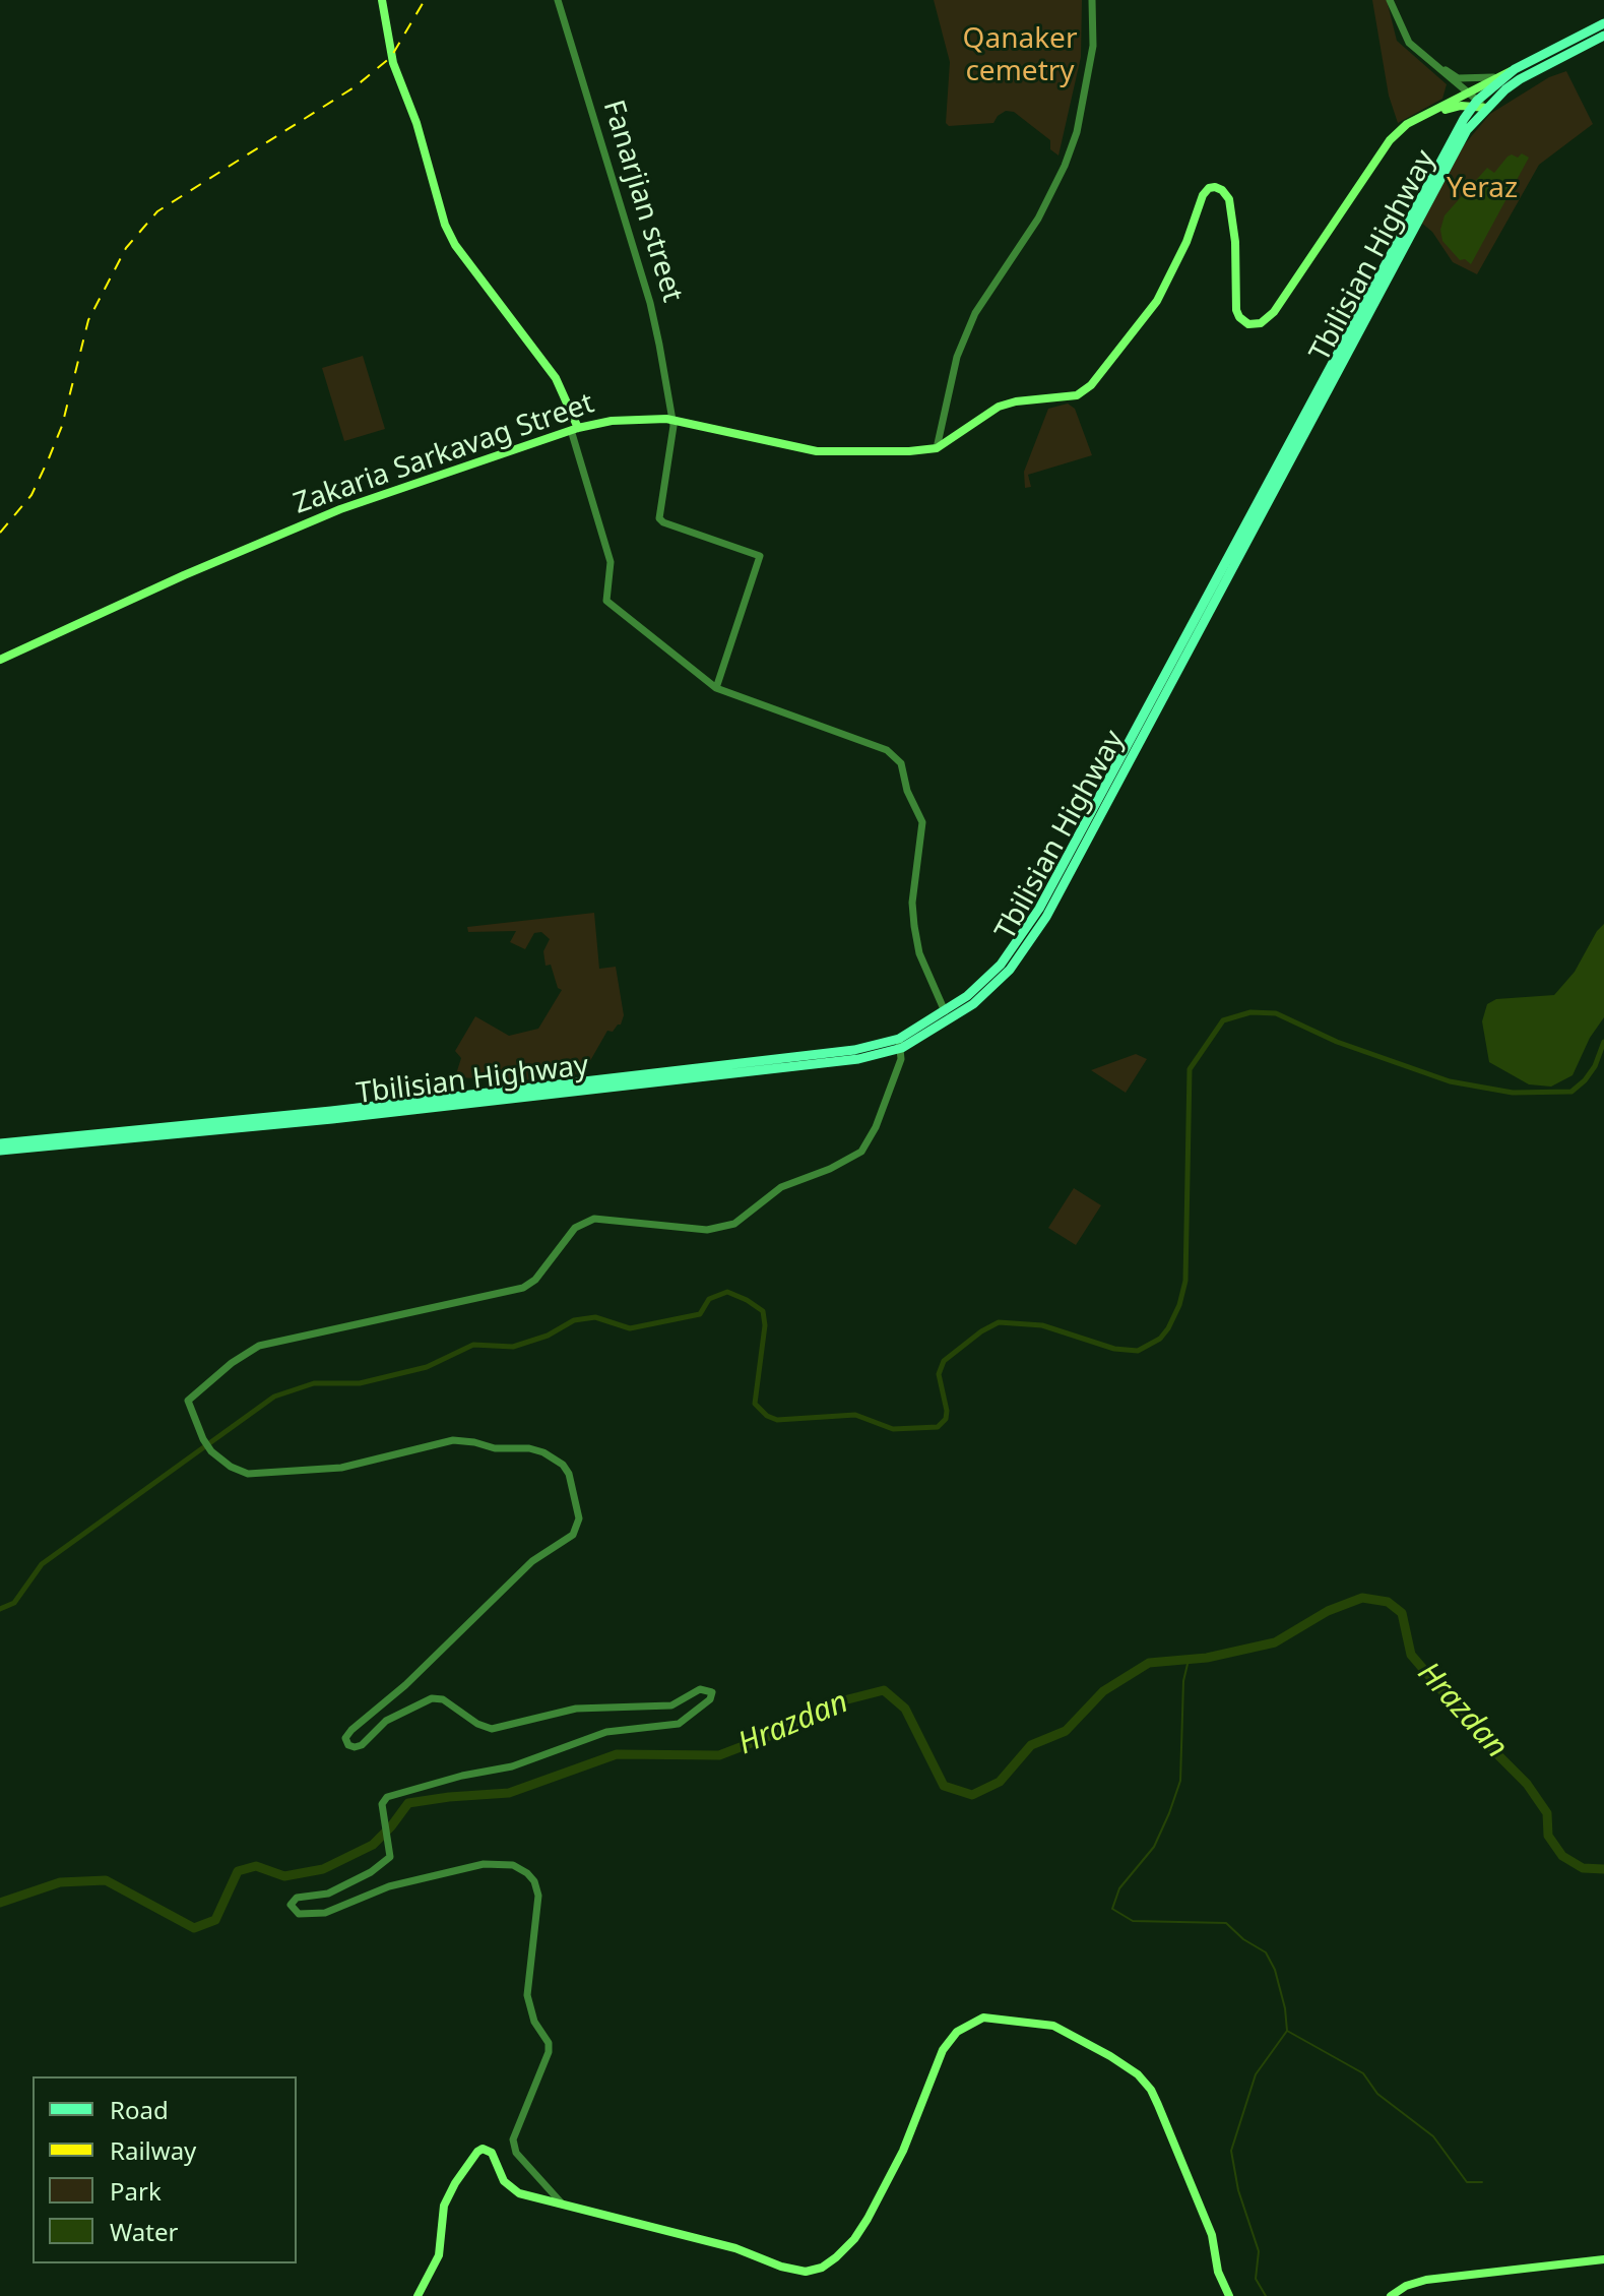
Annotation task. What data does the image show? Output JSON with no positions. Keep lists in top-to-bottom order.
{
  "streets": {
    "main road": ["Tbilisian Highway", "Zakaria Sarkavag Street"],
    "street": ["Fanarjian street"]
  },
  "crossings": [
    ["Fanarjian street", "Zakaria Sarkavag Street"]
  ],
  "water": ["Hrazdan"],
  "parks": ["Qanaker cemetry", "Yeraz"],
  "legend": [
    "Road",
    "Railway",
    "Park",
    "Water"
  ]
}
